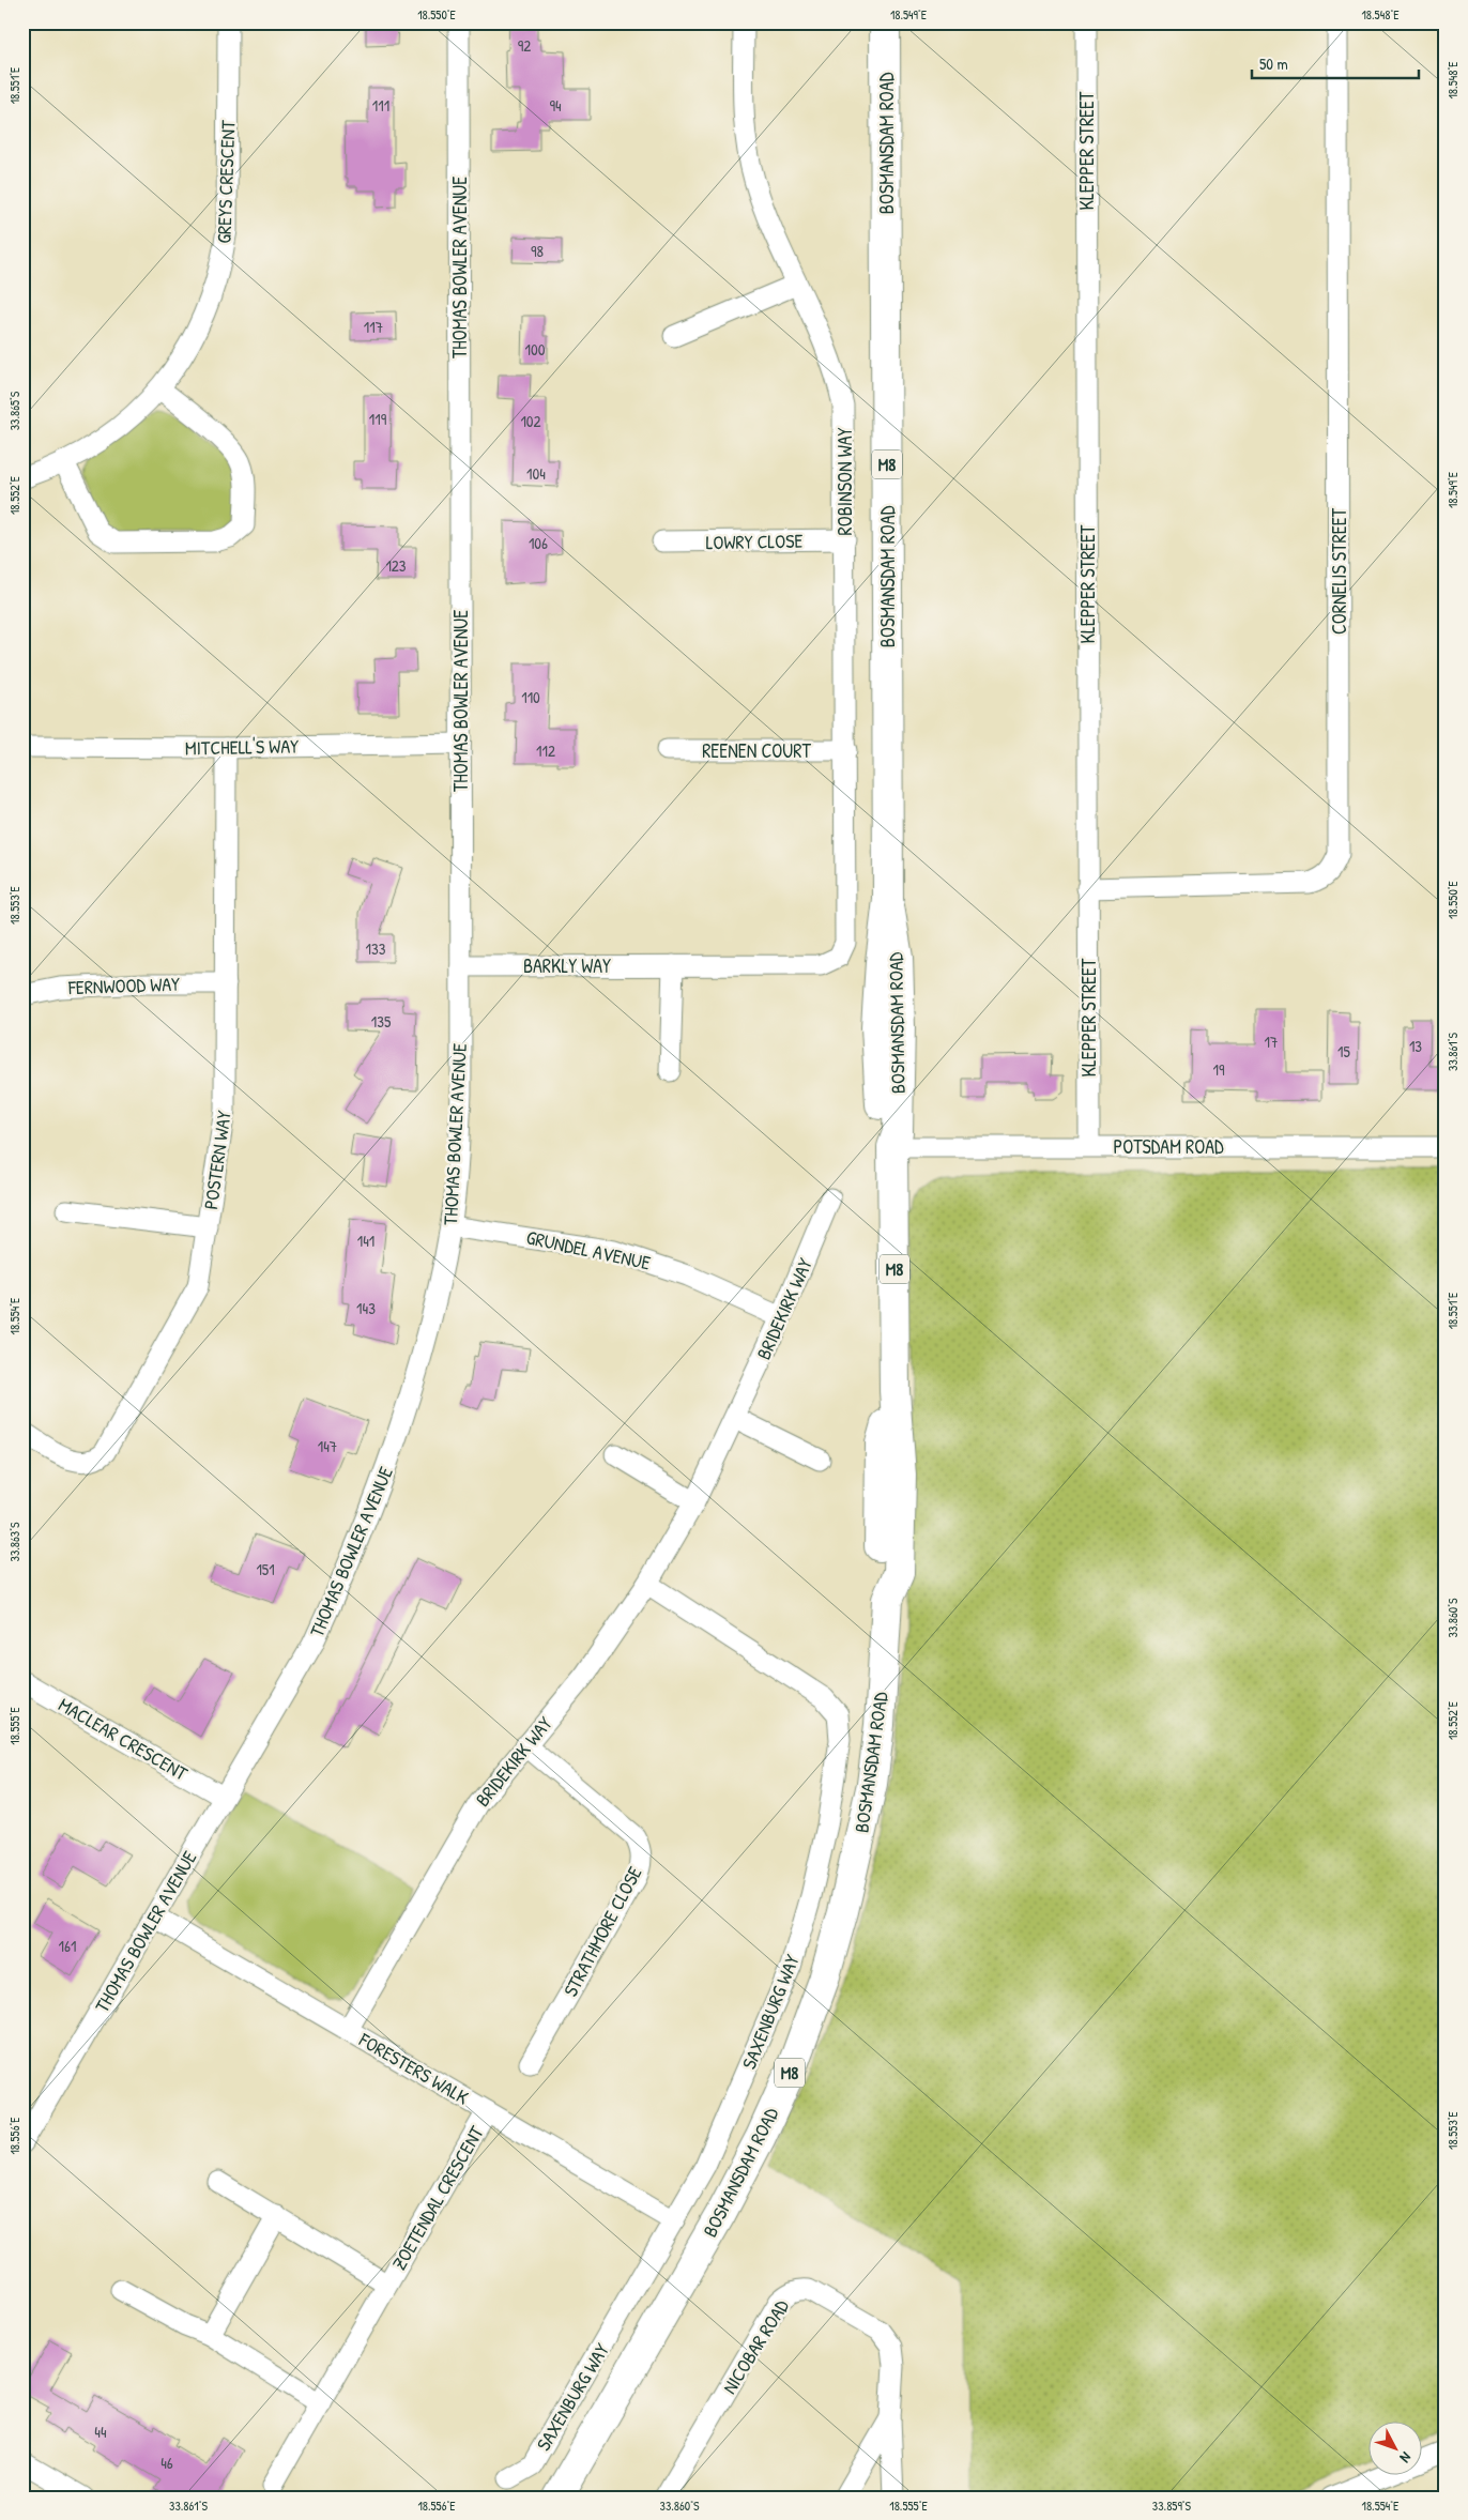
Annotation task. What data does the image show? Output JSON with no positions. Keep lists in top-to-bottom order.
{
  "streets": {
    "main road": ["BOSMANSDAM ROAD", "M8"],
    "street": [
      "KLEPPER STREET",
      "GREYS CRESCENT",
      "THOMAS BOWLER AVENUE",
      "ROBINSON WAY",
      "LOWRY CLOSE",
      "CORNELIS STREET",
      "MITCHELL'S WAY",
      "REENEN COURT",
      "BARKLY WAY",
      "FERNWOOD WAY",
      "POTSDAM ROAD",
      "POSTERN WAY",
      "GRUNDEL AVENUE",
      "BRIDEKIRK WAY",
      "MACLEAR CRESCENT",
      "STRATHMORE CLOSE",
      "SAXENBURG WAY",
      "FORESTERS WALK",
      "ZOETENDAL CRESCENT",
      "NICOBAR ROAD"
    ]
  },
  "crossings": [
    ["BOSMANSDAM ROAD", "POTSDAM ROAD"],
    ["KLEPPER STREET", "CORNELIS STREET"],
    ["KLEPPER STREET", "POTSDAM ROAD"],
    ["THOMAS BOWLER AVENUE", "MITCHELL'S WAY"],
    ["THOMAS BOWLER AVENUE", "BARKLY WAY"],
    ["THOMAS BOWLER AVENUE", "GRUNDEL AVENUE"],
    ["THOMAS BOWLER AVENUE", "MACLEAR CRESCENT"],
    ["THOMAS BOWLER AVENUE", "FORESTERS WALK"],
    ["ROBINSON WAY", "LOWRY CLOSE"],
    ["ROBINSON WAY", "REENEN COURT"],
    ["ROBINSON WAY", "BARKLY WAY"],
    ["MITCHELL'S WAY", "POSTERN WAY"],
    ["FERNWOOD WAY", "POSTERN WAY"],
    ["GRUNDEL AVENUE", "BRIDEKIRK WAY"],
    ["BRIDEKIRK WAY", "STRATHMORE CLOSE"],
    ["BRIDEKIRK WAY", "SAXENBURG WAY"],
    ["BRIDEKIRK WAY", "FORESTERS WALK"],
    ["SAXENBURG WAY", "FORESTERS WALK"],
    ["FORESTERS WALK", "ZOETENDAL CRESCENT"]
  ],
  "house_numbers": [
    "92",
    "111",
    "94",
    "98",
    "117",
    "100",
    "119",
    "102",
    "104",
    "106",
    "123",
    "110",
    "112",
    "133",
    "135",
    "17",
    "13",
    "15",
    "19",
    "141",
    "143",
    "147",
    "151",
    "161",
    "44",
    "46"
  ],
  "scale_bar": "50 m",
  "north": "bottom right",
  "coordinates": [
    "18.550°E",
    "18.549°E",
    "18.548°E",
    "18.551°E",
    "33.865°S",
    "18.552°E",
    "18.553°E",
    "33.861°S",
    "18.554°E",
    "33.863°S",
    "33.860°S",
    "18.555°E",
    "18.556°E",
    "33.859°S"
  ]
}
